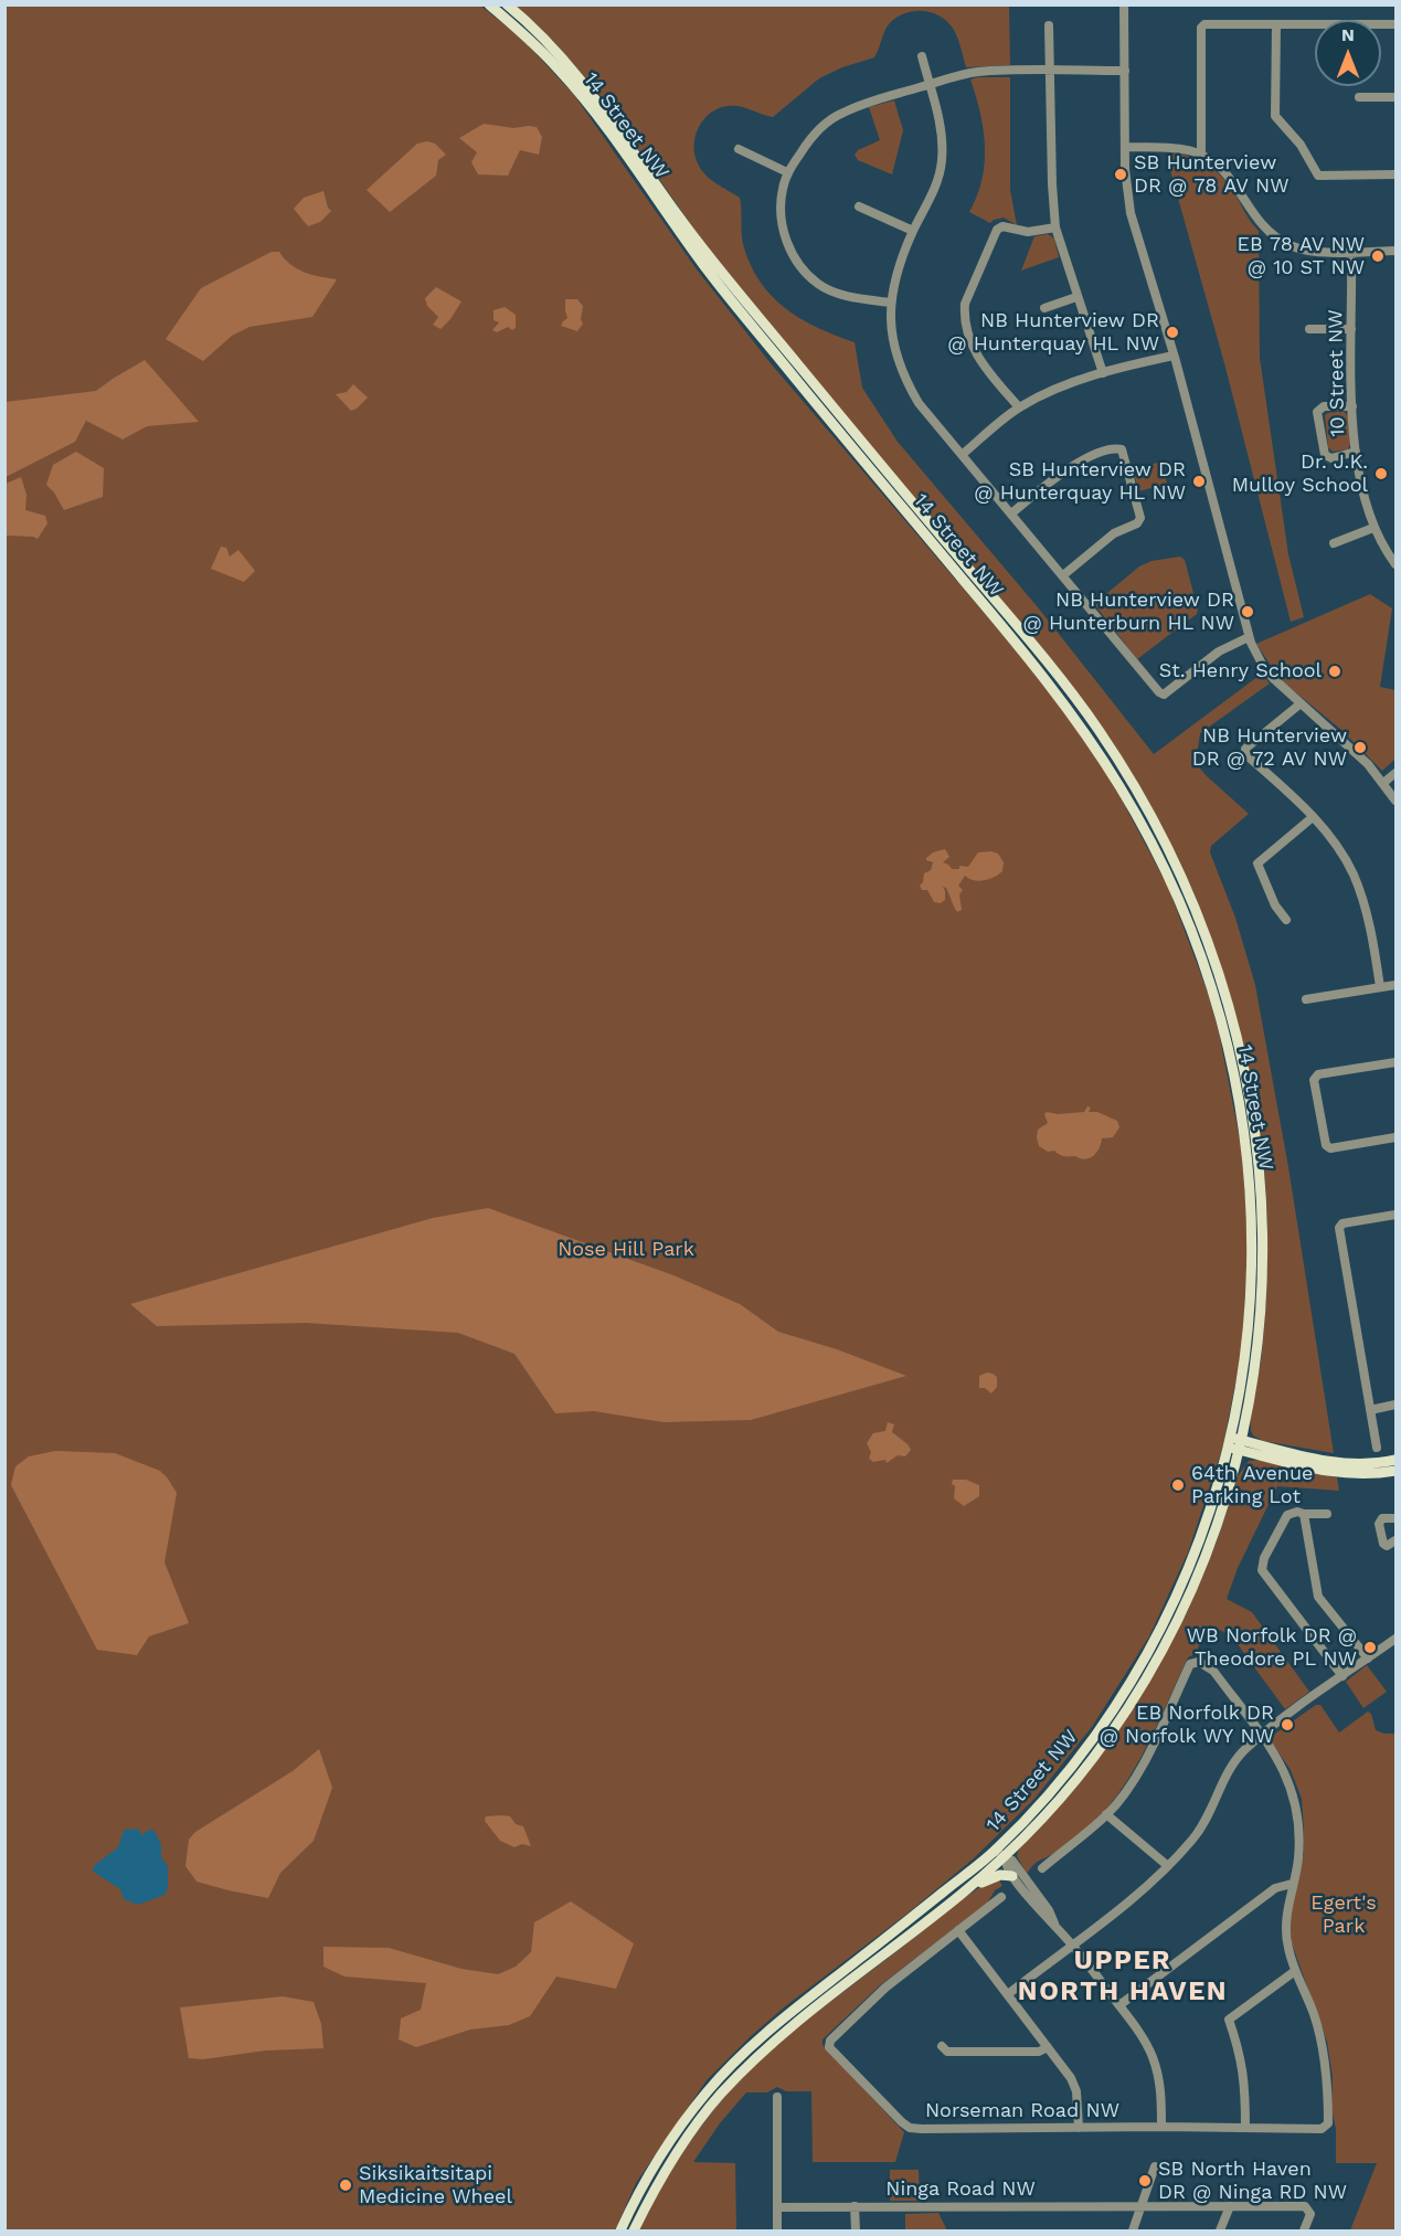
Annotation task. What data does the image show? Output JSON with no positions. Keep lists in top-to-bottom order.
{
  "streets": {
    "main road": ["14 Street NW"],
    "street": ["10 Street NW", "Norseman Road NW", "Ninga Road NW"]
  },
  "districts": ["UPPER NORTH HAVEN"],
  "parks": ["Nose Hill Park", "Egert's Park"],
  "places": [
    "SB Hunterview DR @ 78 AV NW",
    "EB 78 AV NW @ 10 ST NW",
    "NB Hunterview DR @ Hunterquay HL NW",
    "Dr. J.K. Mulloy School",
    "SB Hunterview DR @ Hunterquay HL NW",
    "NB Hunterview DR @ Hunterburn HL NW",
    "St. Henry School",
    "NB Hunterview DR @ 72 AV NW",
    "64th Avenue Parking Lot",
    "WB Norfolk DR @ Theodore PL NW",
    "EB Norfolk DR @ Norfolk WY NW",
    "SB North Haven DR @ Ninga RD NW",
    "Siksikaitsitapi Medicine Wheel"
  ],
  "north": "top"
}
